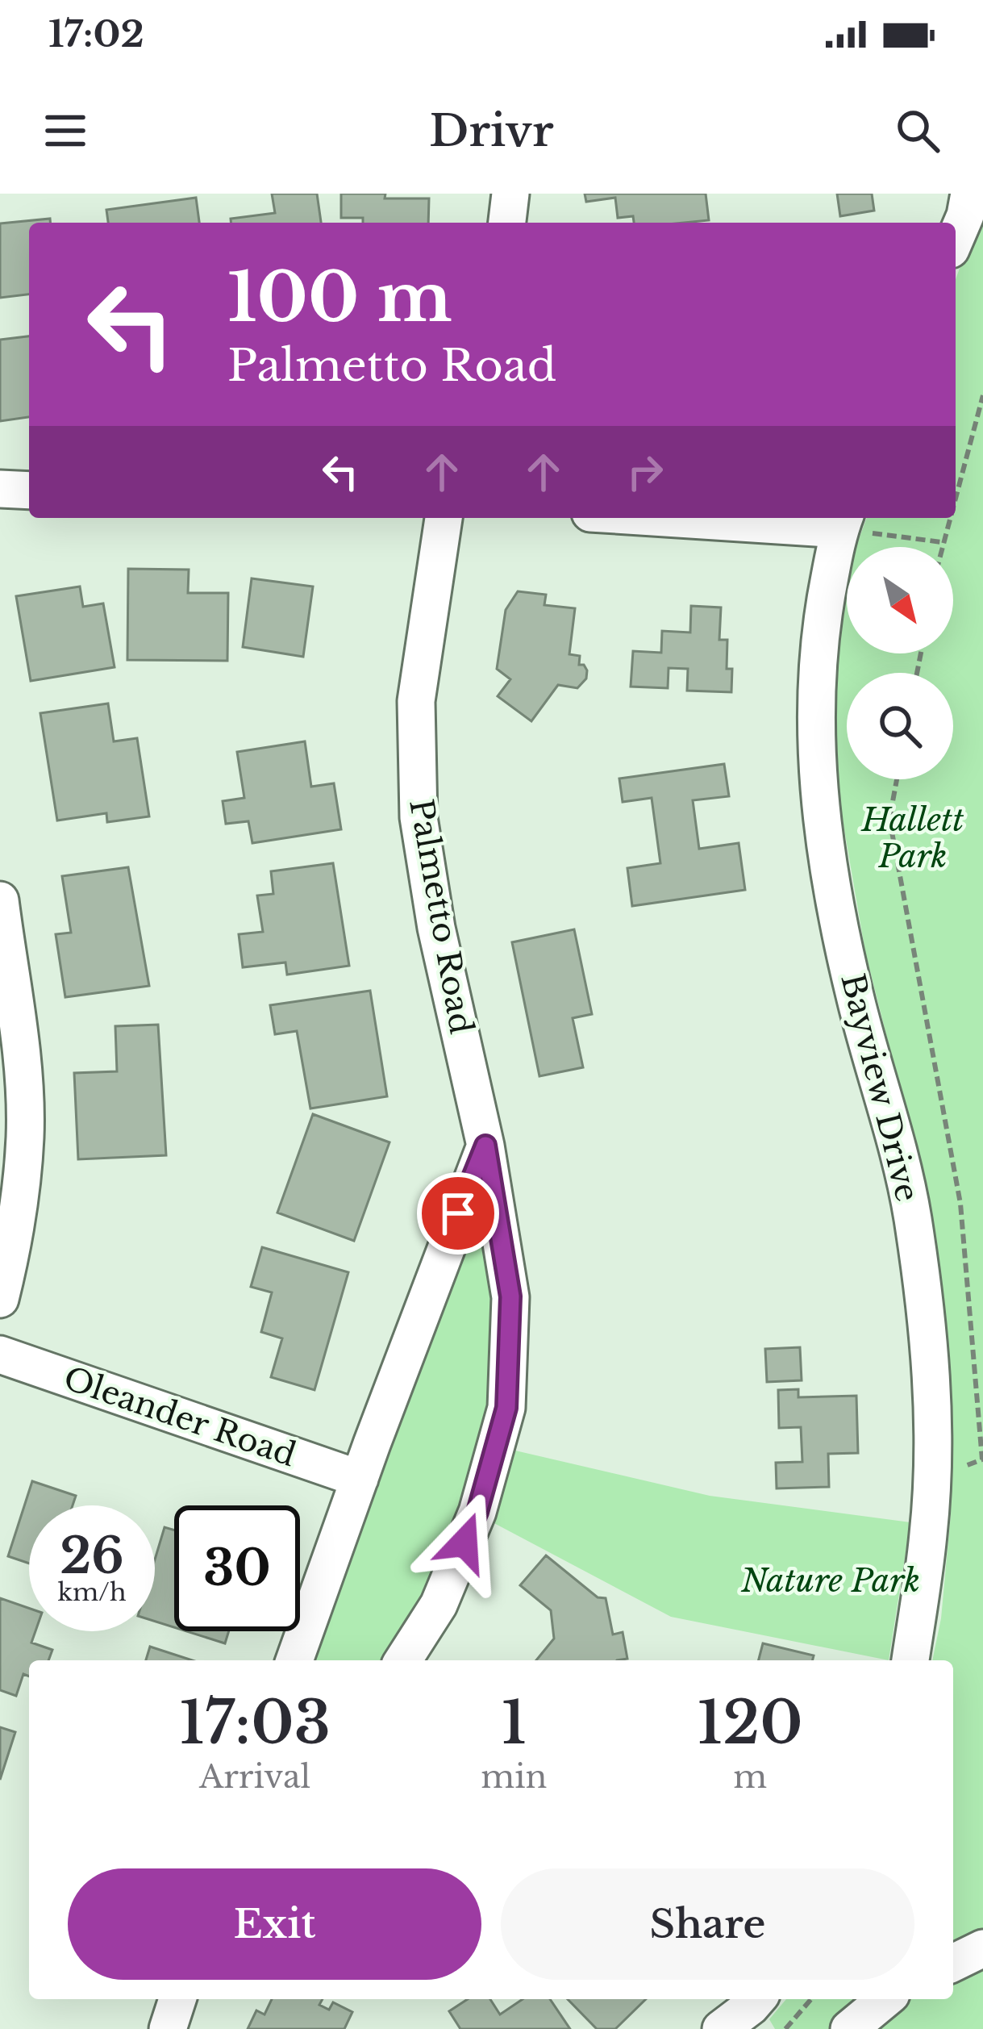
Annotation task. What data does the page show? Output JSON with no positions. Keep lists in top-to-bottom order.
{
  "streets": {
    "street": ["Palmetto Road", "Bayview Drive", "Oleander Road"]
  },
  "parks": ["Hallett Park", "Nature Park"],
  "north": "bottom right",
  "page": {
    "status": "17:02",
    "header": "Drivr",
    "turn": ["100 m", "Palmetto Road"],
    "speed": "26 km/h",
    "limit": "30",
    "eta": [
      "17:03",
      "Arrival",
      "1",
      "min",
      "120",
      "m"
    ],
    "buttons": ["Exit", "Share"]
  }
}
